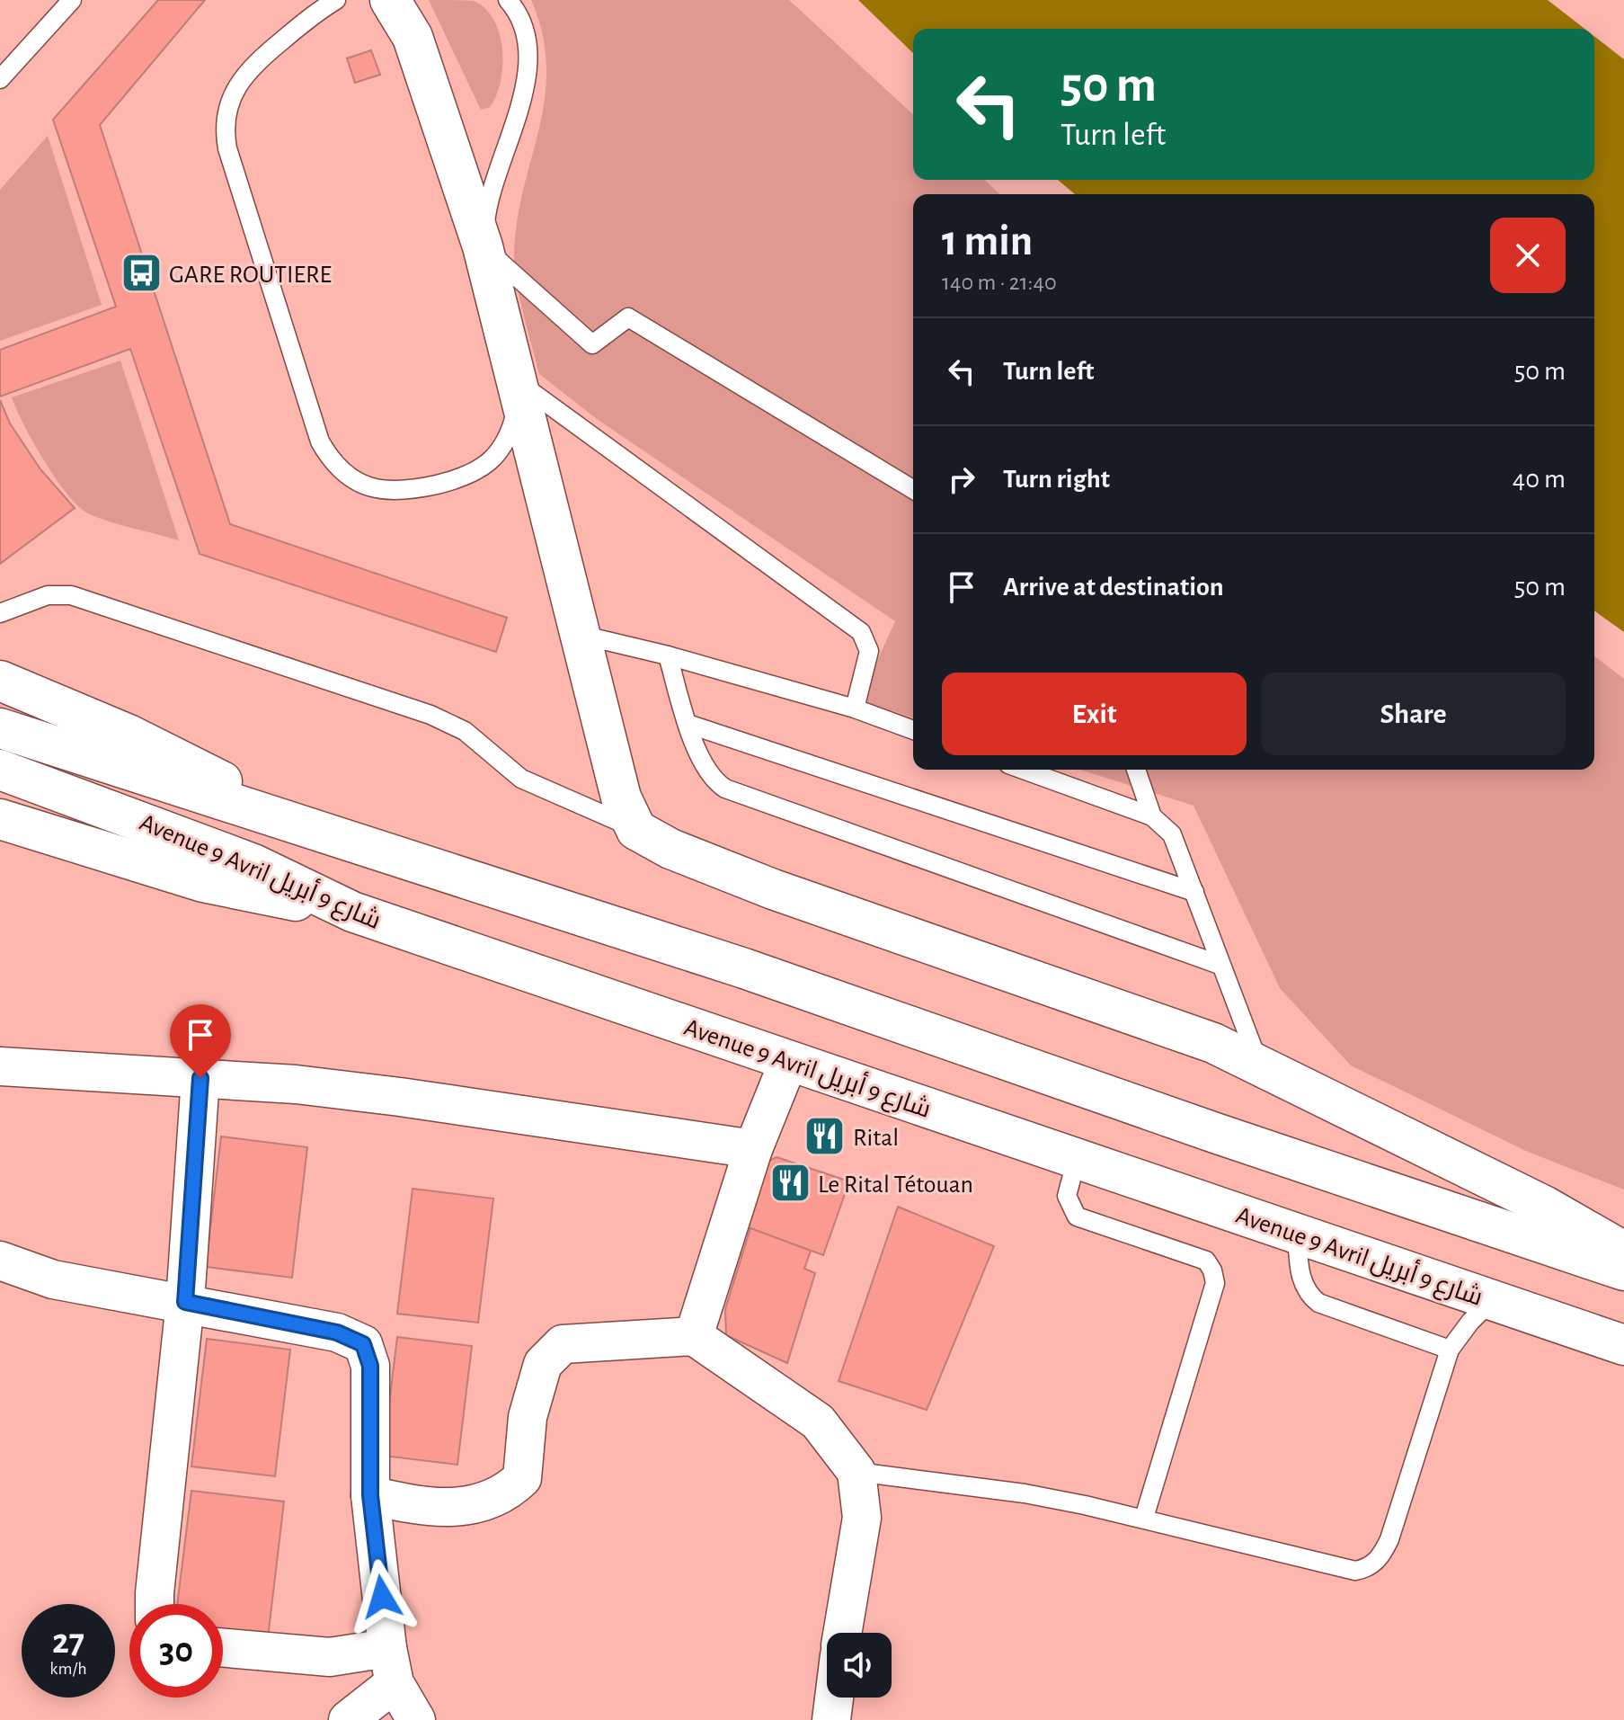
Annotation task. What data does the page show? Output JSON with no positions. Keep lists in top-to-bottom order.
{
  "streets": {
    "main road": ["Avenue 9 Avril شارع 9 أبريل"]
  },
  "places": {
    "bus stop": ["GARE ROUTIERE"],
    "restaurant": ["Rital", "Le Rital Tétouan"]
  },
  "page": {
    "turn": ["50 m", "Turn left"],
    "heading": ["1 min", "140 m · 21:40"],
    "list": [
      {
        "name": "Turn left",
        "value": "50 m"
      },
      {
        "name": "Turn right",
        "value": "40 m"
      },
      {
        "name": "Arrive at destination",
        "value": "50 m"
      }
    ],
    "buttons": ["Exit", "Share"],
    "speed": "27 km/h",
    "limit": "30"
  }
}
